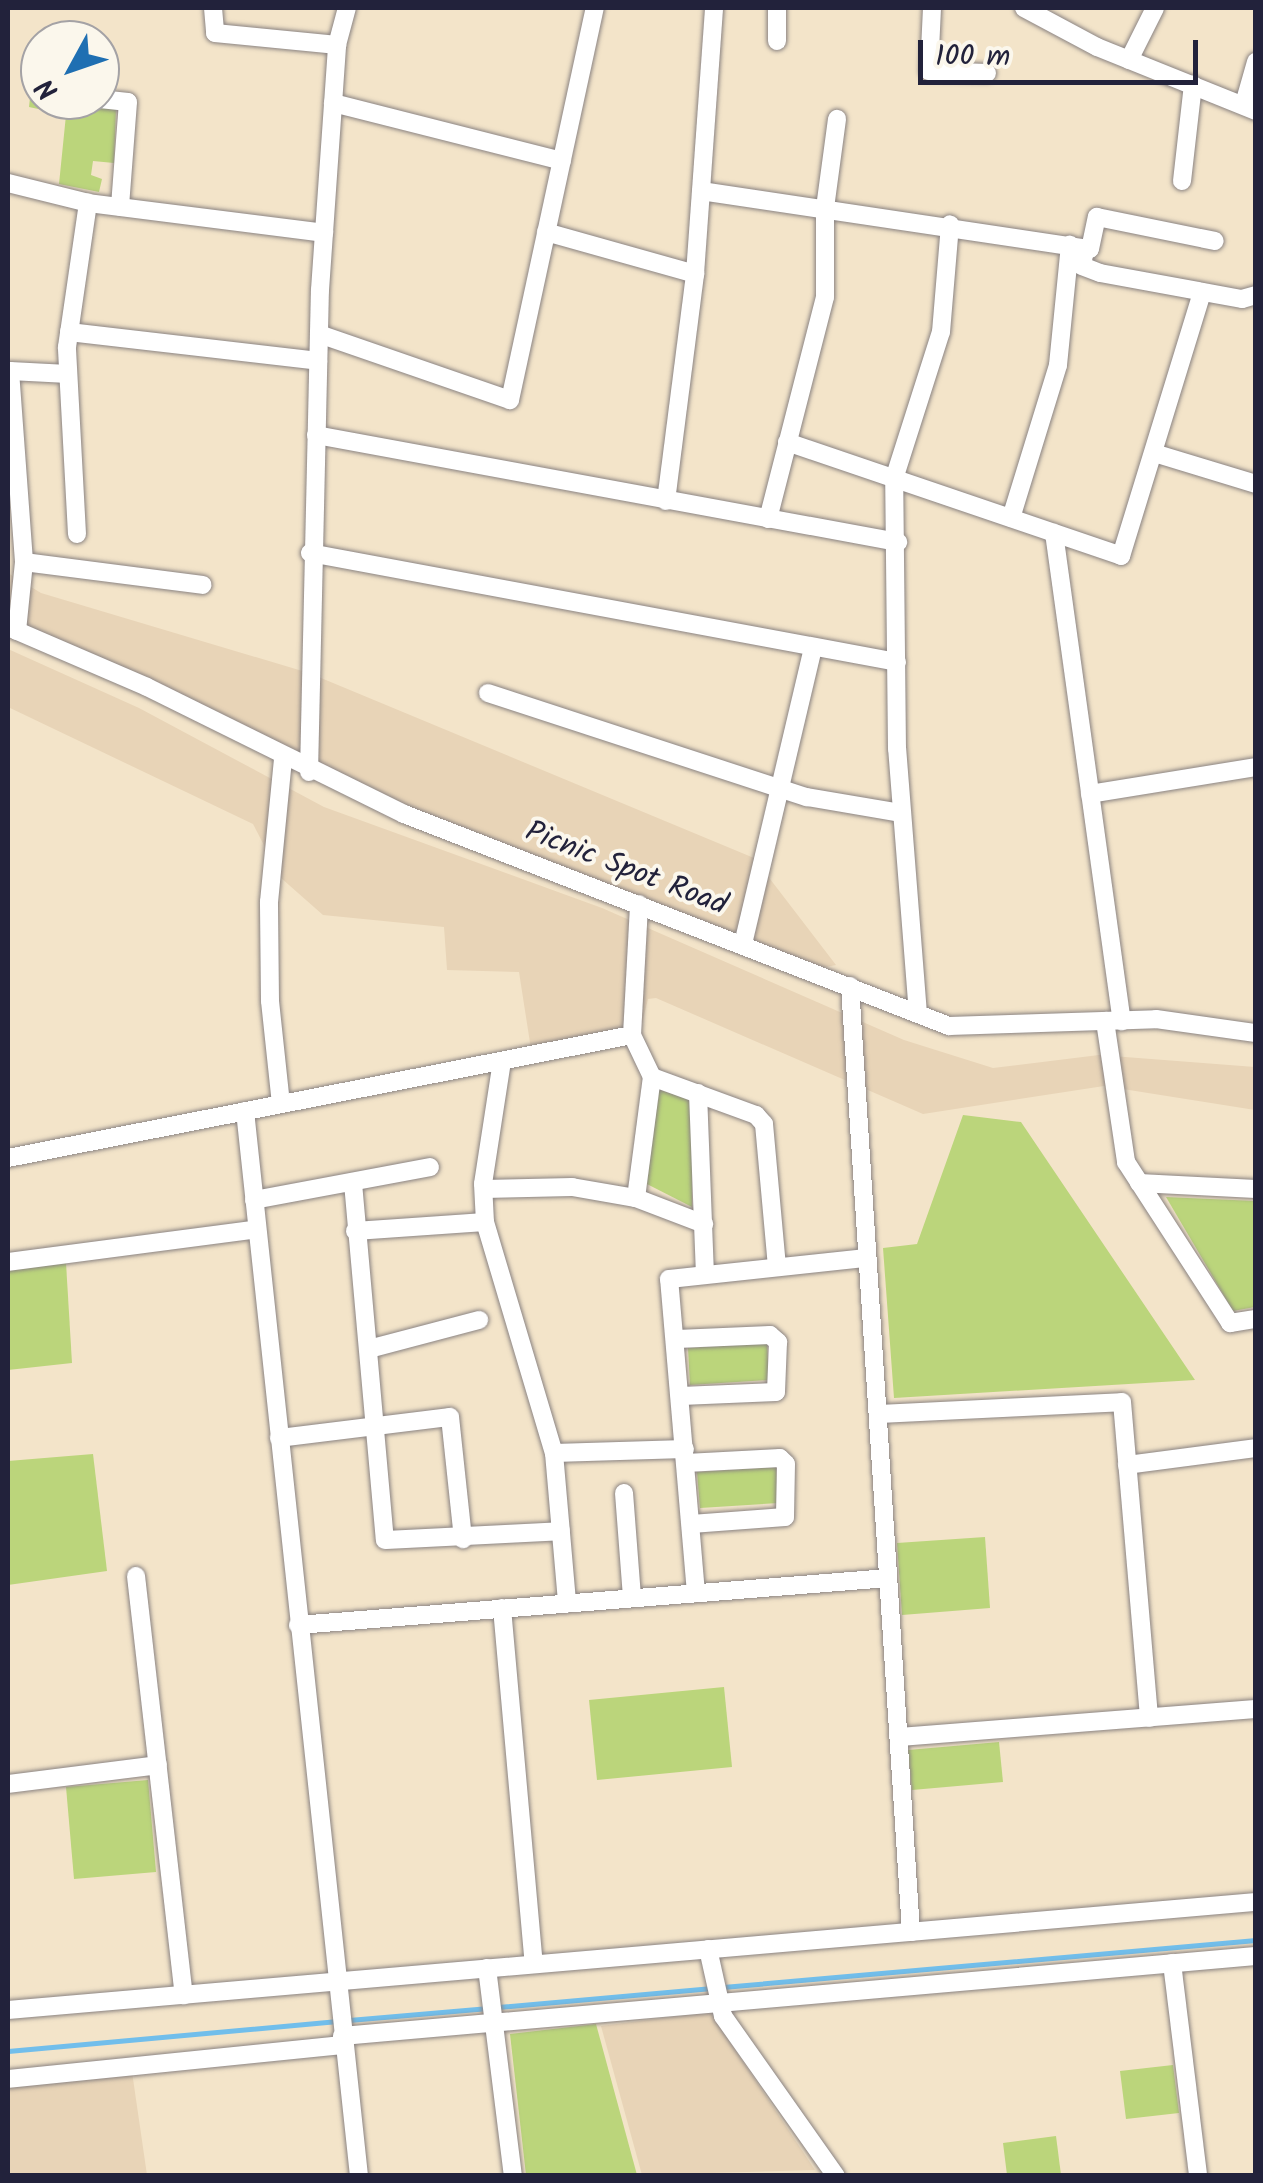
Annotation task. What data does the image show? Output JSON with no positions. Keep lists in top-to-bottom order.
{
  "streets": {
    "street": ["Picnic Spot Road"]
  },
  "scale_bar": "100 m",
  "north": "bottom left"
}
